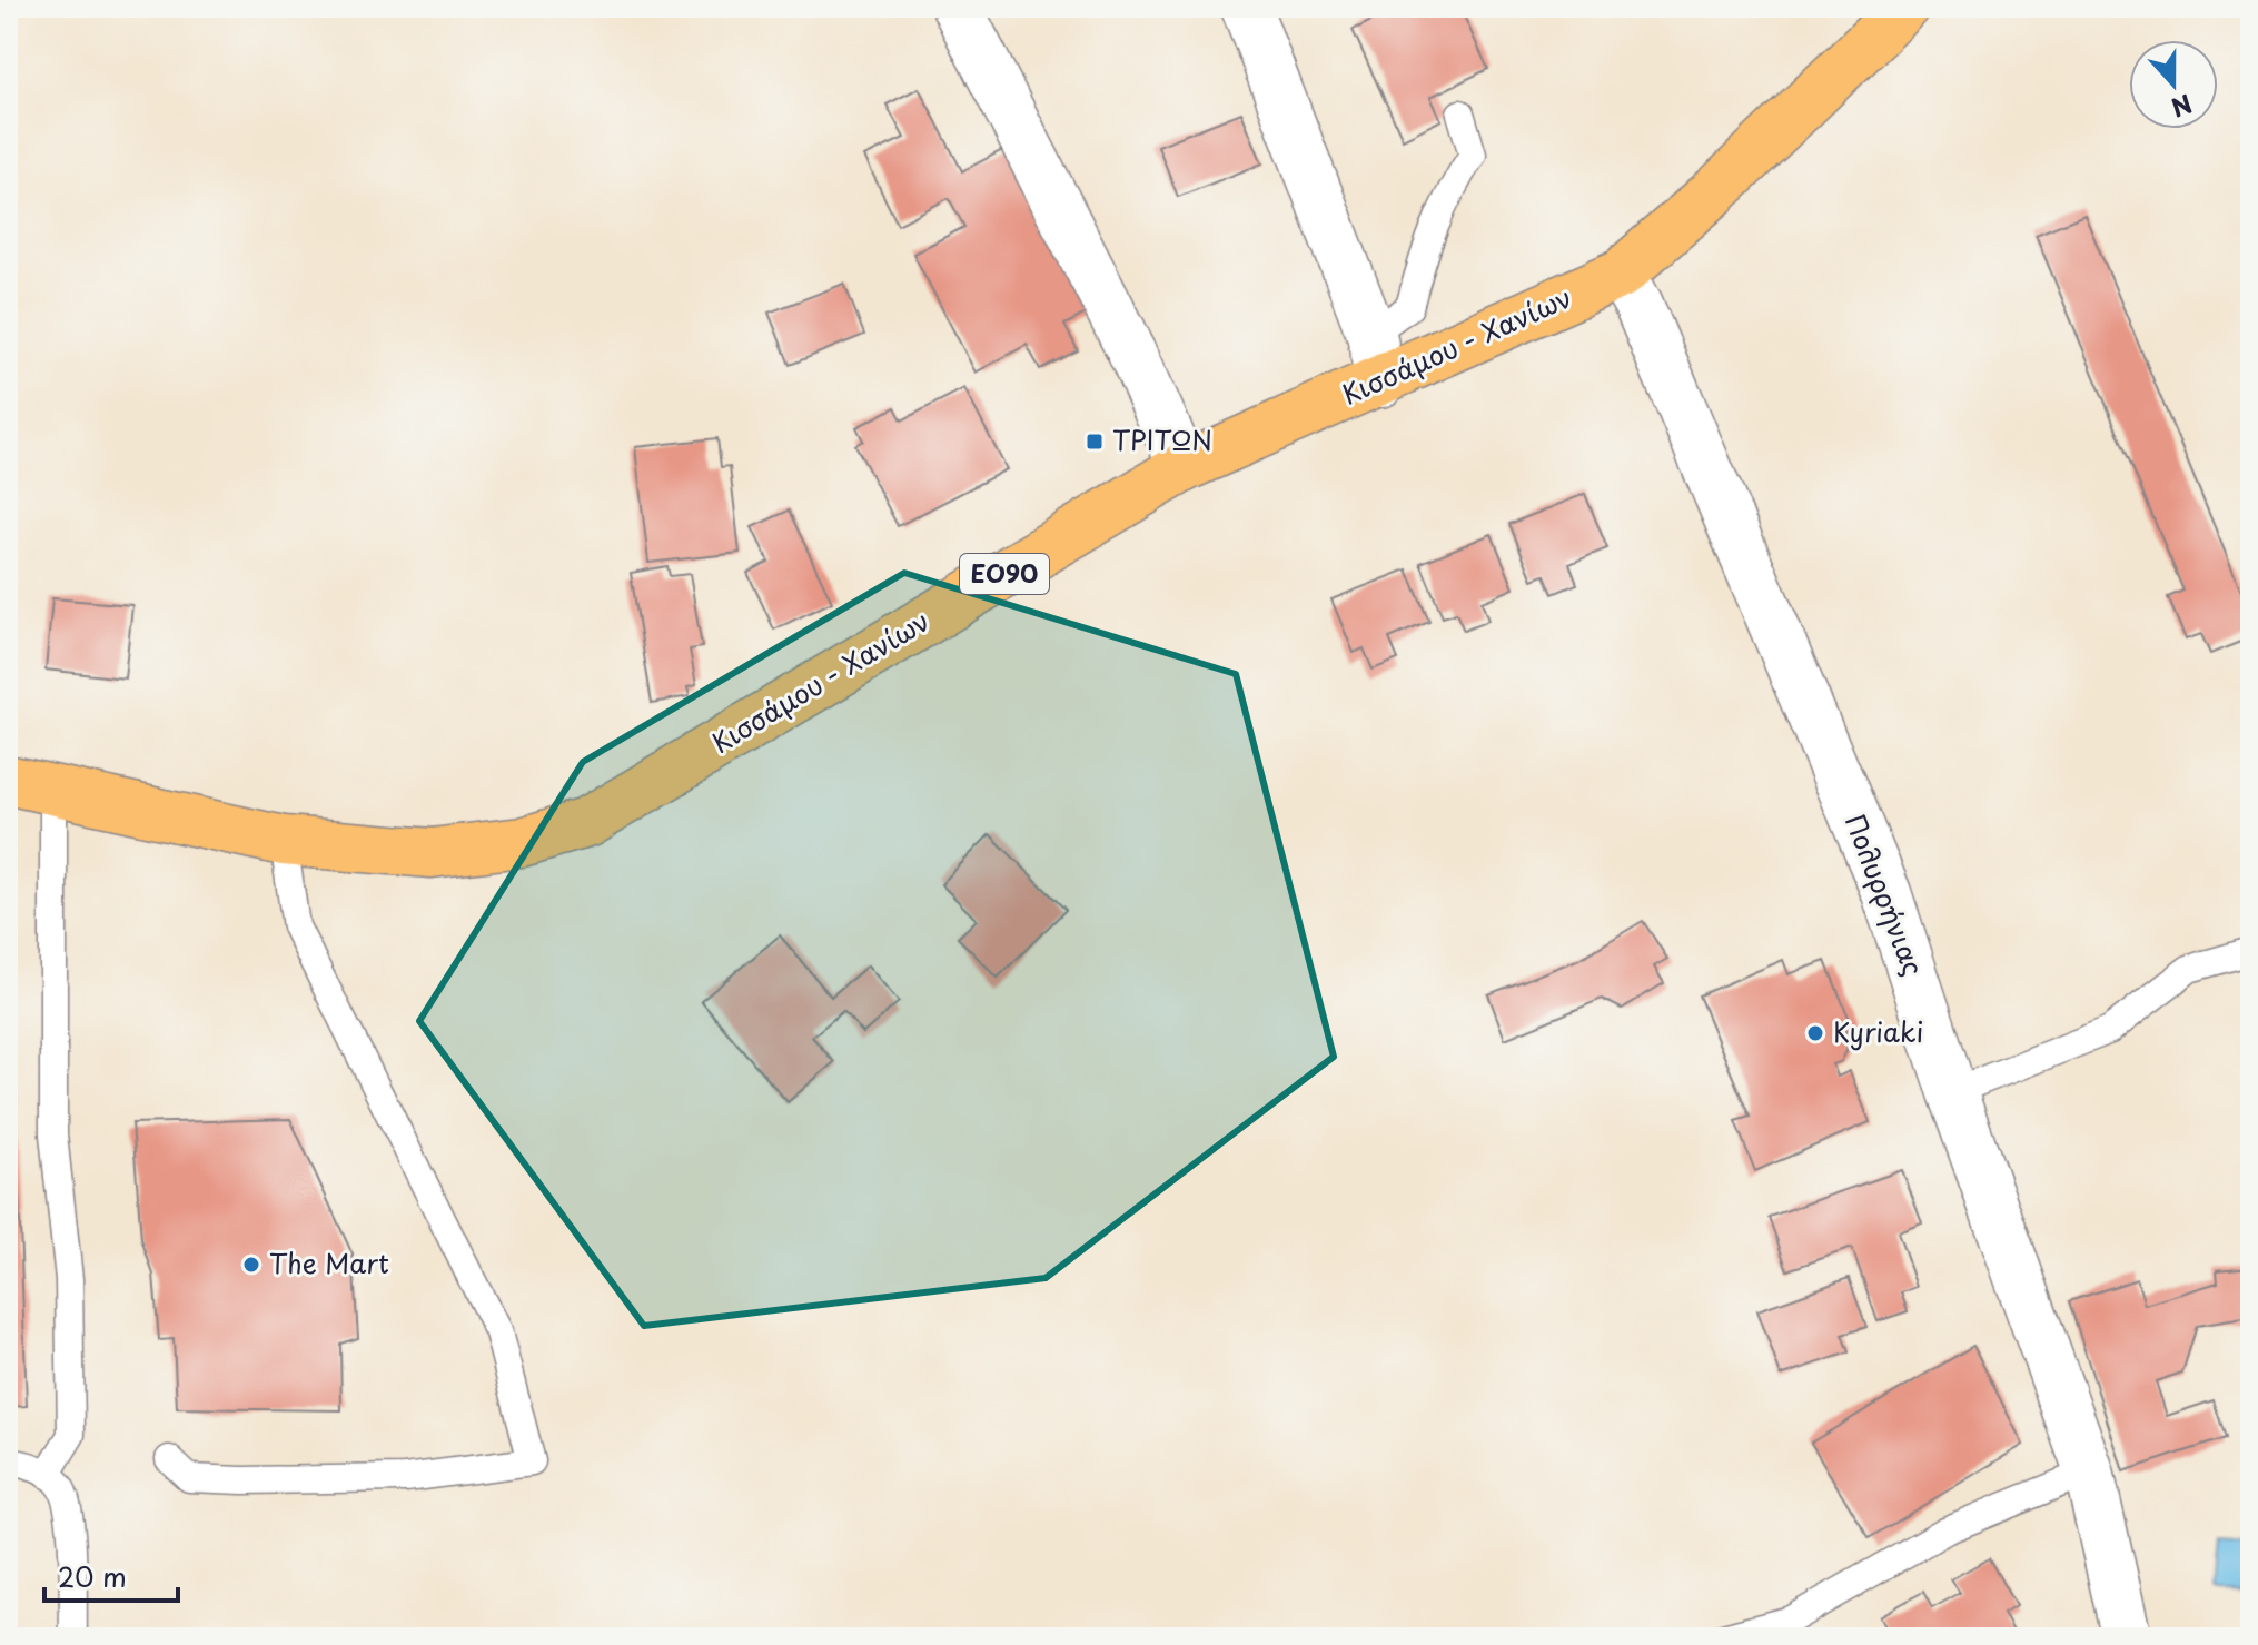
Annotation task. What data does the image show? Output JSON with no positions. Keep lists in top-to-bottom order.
{
  "streets": {
    "main road": ["Κισσάμου - Χανίων", "ΕΟ90"],
    "street": ["Πολυρρήνιας"]
  },
  "crossings": [
    ["Κισσάμου - Χανίων", "Πολυρρήνιας"]
  ],
  "places": {
    "transit": ["ΤΡΙΤΩΝ"],
    "other": ["Kyriaki", "The Mart"]
  },
  "scale_bar": "20 m",
  "north": "bottom"
}
